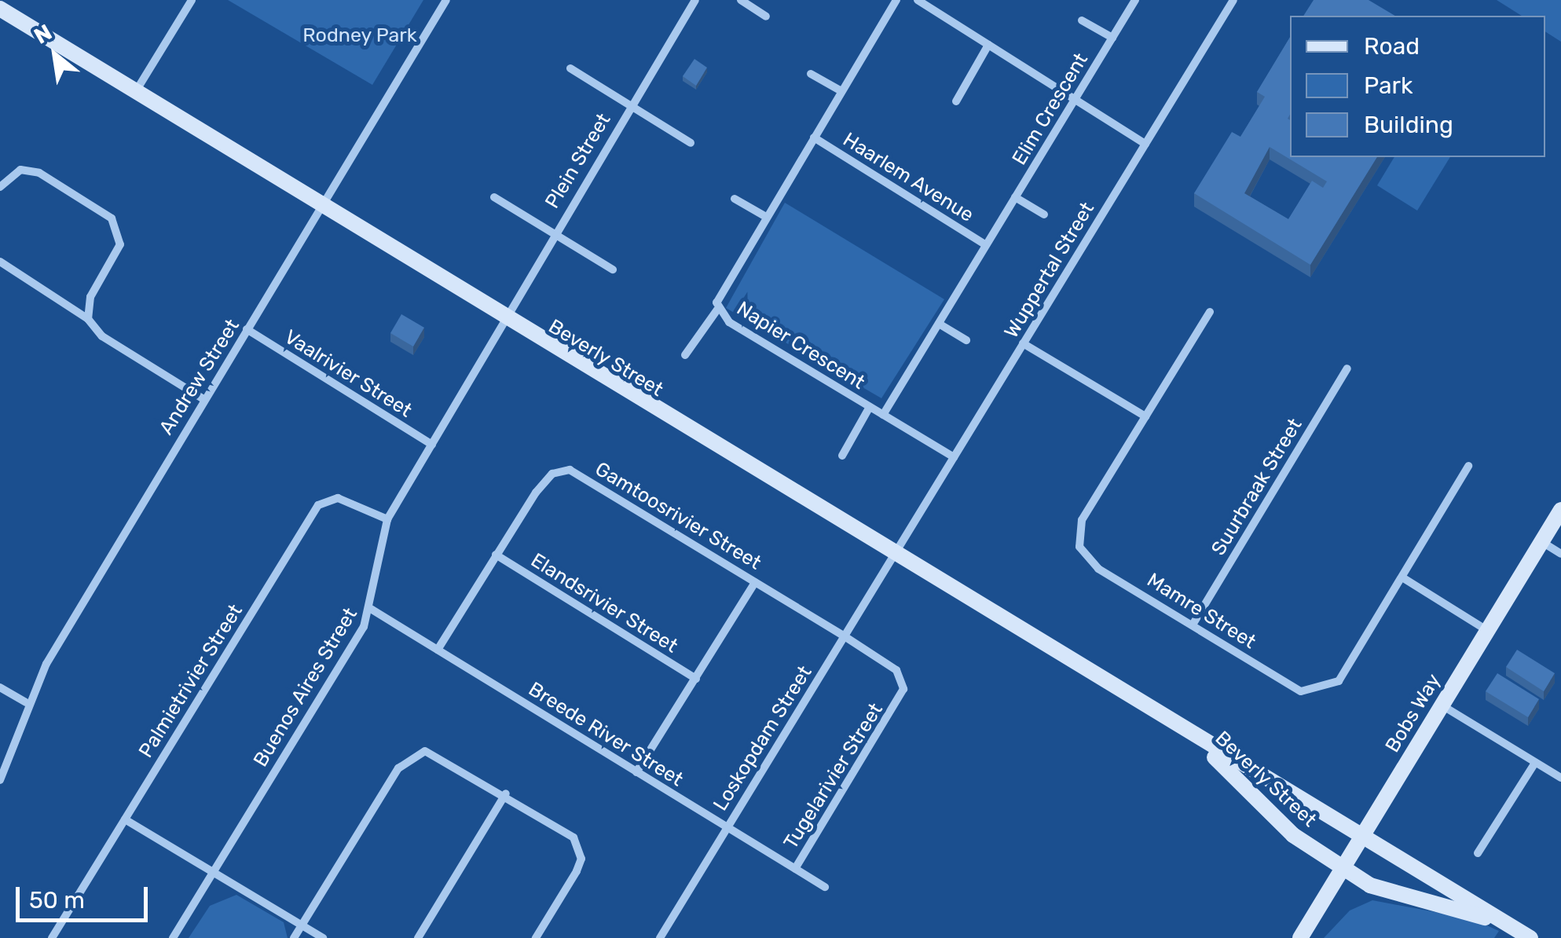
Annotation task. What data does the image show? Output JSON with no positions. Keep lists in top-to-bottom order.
{
  "streets": {
    "street": [
      "Elim Crescent",
      "Plein Street",
      "Haarlem Avenue",
      "Wuppertal Street",
      "Napier Crescent",
      "Beverly Street",
      "Vaalrivier Street",
      "Andrew Street",
      "Suurbraak Street",
      "Gamtoosrivier Street",
      "Elandsrivier Street",
      "Mamre Street",
      "Palmietrivier Street",
      "Buenos Aires Street",
      "Bobs Way",
      "Breede River Street",
      "Loskopdam Street",
      "Tugelarivier Street"
    ]
  },
  "crossings": [
    ["Elim Crescent", "Haarlem Avenue"],
    ["Elim Crescent", "Napier Crescent"],
    ["Plein Street", "Beverly Street"],
    ["Plein Street", "Buenos Aires Street"],
    ["Haarlem Avenue", "Napier Crescent"],
    ["Wuppertal Street", "Napier Crescent"],
    ["Wuppertal Street", "Beverly Street"],
    ["Wuppertal Street", "Loskopdam Street"],
    ["Beverly Street", "Andrew Street"],
    ["Beverly Street", "Buenos Aires Street"],
    ["Beverly Street", "Bobs Way"],
    ["Beverly Street", "Loskopdam Street"],
    ["Vaalrivier Street", "Andrew Street"],
    ["Vaalrivier Street", "Buenos Aires Street"],
    ["Suurbraak Street", "Mamre Street"],
    ["Gamtoosrivier Street", "Elandsrivier Street"],
    ["Gamtoosrivier Street", "Breede River Street"],
    ["Gamtoosrivier Street", "Loskopdam Street"],
    ["Gamtoosrivier Street", "Tugelarivier Street"],
    ["Palmietrivier Street", "Buenos Aires Street"],
    ["Buenos Aires Street", "Breede River Street"],
    ["Breede River Street", "Loskopdam Street"],
    ["Breede River Street", "Tugelarivier Street"],
    ["Loskopdam Street", "Tugelarivier Street"]
  ],
  "parks": ["Rodney Park"],
  "legend": ["Road", "Park", "Building"],
  "scale_bar": "50 m",
  "north": "top left"
}
